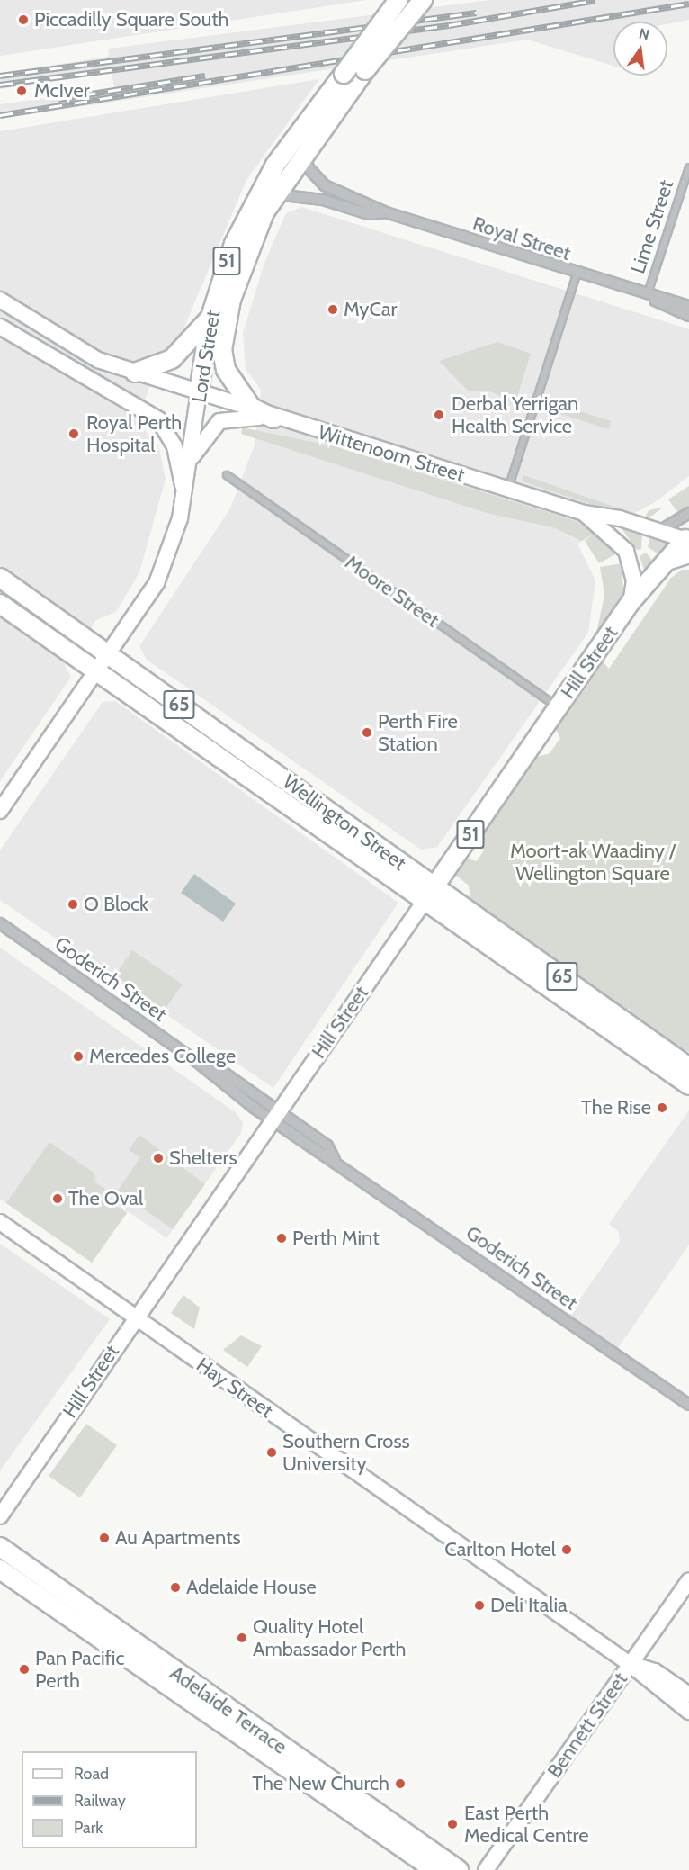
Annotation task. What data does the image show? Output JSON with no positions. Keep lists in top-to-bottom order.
{
  "streets": {
    "main road": [
      "51",
      "Lord Street",
      "Wittenoom Street",
      "Hill Street",
      "65",
      "Wellington Street",
      "Hay Street",
      "Adelaide Terrace",
      "Bennett Street"
    ],
    "street": [
      "Lime Street",
      "Royal Street",
      "Moore Street",
      "Goderich Street"
    ]
  },
  "crossings": [
    ["Lime Street", "Royal Street"],
    ["Royal Street", "Lord Street"],
    ["Lord Street", "Wittenoom Street"],
    ["Lord Street", "Wellington Street"],
    ["Wittenoom Street", "Hill Street"],
    ["Moore Street", "Hill Street"],
    ["Hill Street", "Wellington Street"],
    ["Hill Street", "Goderich Street"],
    ["Hill Street", "Hay Street"],
    ["Hay Street", "Bennett Street"]
  ],
  "parks": ["Moort-ak Waadiny / Wellington Square"],
  "places": [
    "Piccadilly Square South",
    "McIver",
    "MyCar",
    "Derbal Yerrigan Health Service",
    "Royal Perth Hospital",
    "Perth Fire Station",
    "O Block",
    "Mercedes College",
    "The Rise",
    "Shelters",
    "The Oval",
    "Perth Mint",
    "Southern Cross University",
    "Au Apartments",
    "Carlton Hotel",
    "Adelaide House",
    "Deli Italia",
    "Quality Hotel Ambassador Perth",
    "Pan Pacific Perth",
    "The New Church",
    "East Perth Medical Centre"
  ],
  "legend": ["Road", "Railway", "Park"],
  "north": "top"
}
